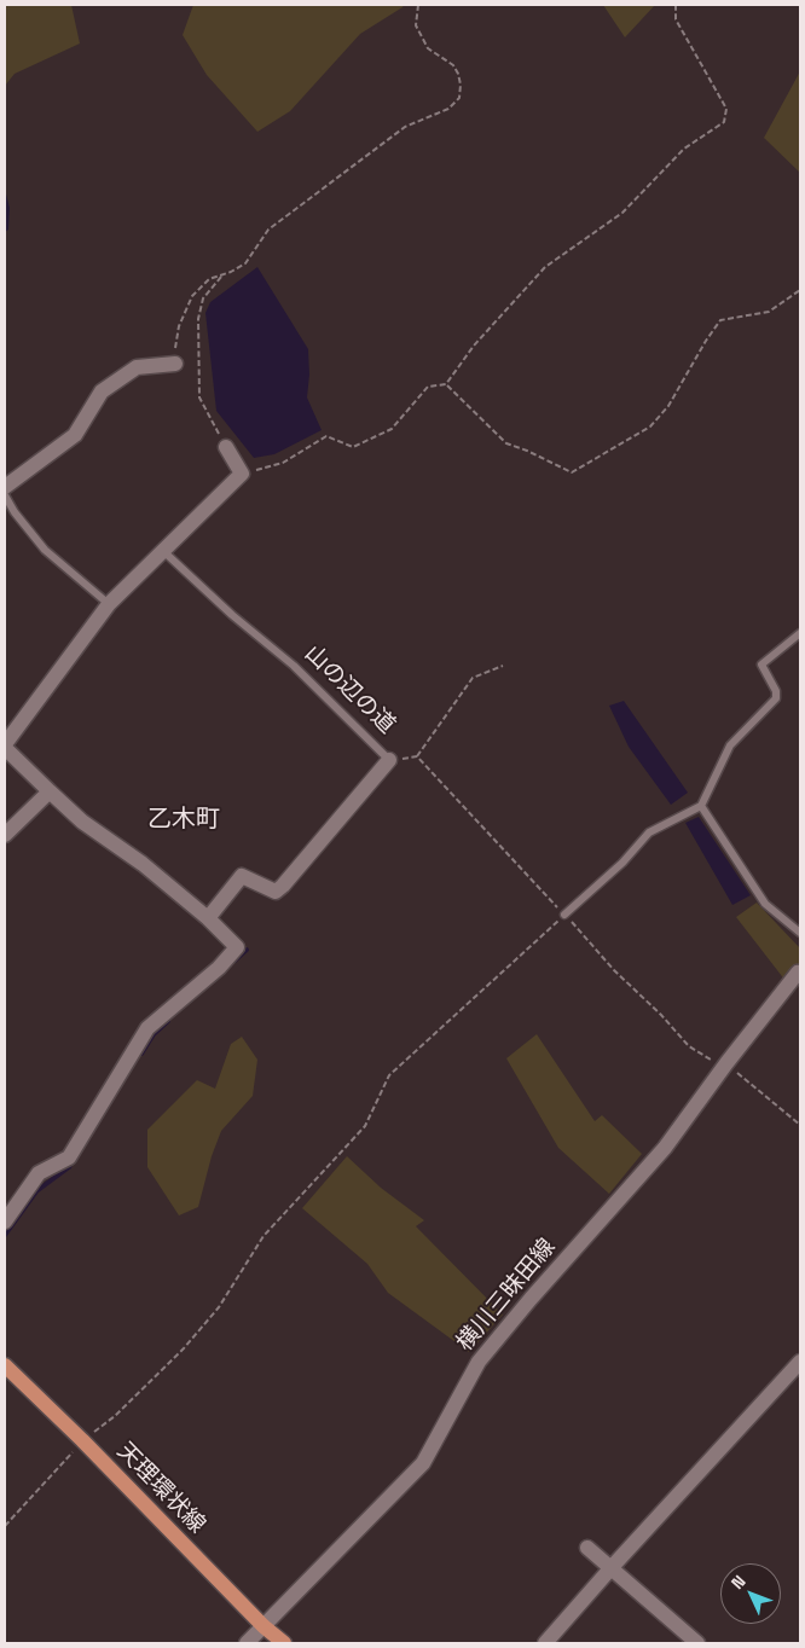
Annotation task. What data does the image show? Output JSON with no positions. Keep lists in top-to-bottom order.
{
  "streets": {
    "main road": ["天理環状線"],
    "street": ["横川三昧田線"],
    "lane": ["山の辺の道"]
  },
  "crossings": [
    ["横川三昧田線", "天理環状線"]
  ],
  "districts": ["乙木町"],
  "north": "top left"
}
